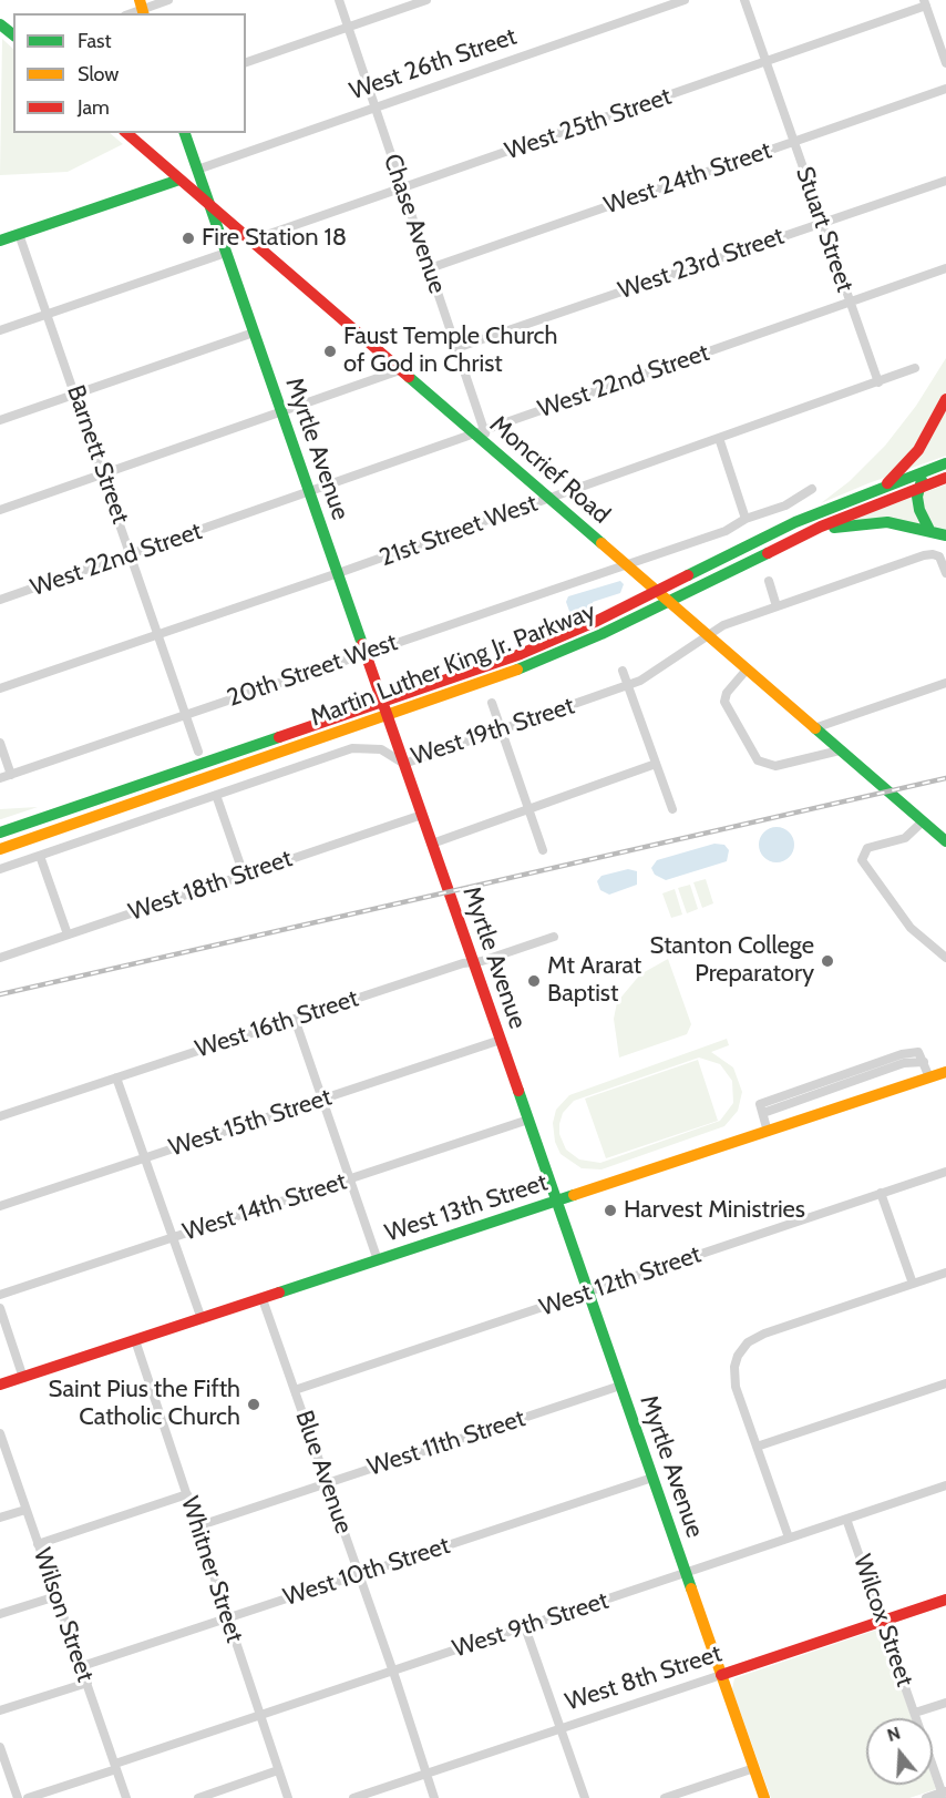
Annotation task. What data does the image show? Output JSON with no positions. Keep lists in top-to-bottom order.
{
  "streets": {
    "main road": [
      "Myrtle Avenue",
      "Moncrief Road",
      "Martin Luther King Jr. Parkway",
      "West 13th Street",
      "West 8th Street"
    ],
    "street": [
      "West 26th Street",
      "West 25th Street",
      "West 24th Street",
      "Chase Avenue",
      "Stuart Street",
      "West 23rd Street",
      "West 22nd Street",
      "Barnett Street",
      "21st Street West",
      "20th Street West",
      "West 19th Street",
      "West 18th Street",
      "West 16th Street",
      "West 15th Street",
      "West 14th Street",
      "West 12th Street",
      "West 11th Street",
      "Blue Avenue",
      "Whitner Street",
      "West 10th Street",
      "Wilson Street",
      "Wilcox Street",
      "West 9th Street"
    ]
  },
  "crossings": [
    ["West 26th Street", "Chase Avenue"],
    ["West 26th Street", "Myrtle Avenue"],
    ["West 25th Street", "Chase Avenue"],
    ["West 25th Street", "Stuart Street"],
    ["West 25th Street", "Moncrief Road"],
    ["West 24th Street", "Chase Avenue"],
    ["West 24th Street", "Stuart Street"],
    ["Chase Avenue", "West 23rd Street"],
    ["Chase Avenue", "West 22nd Street"],
    ["Chase Avenue", "Moncrief Road"],
    ["Stuart Street", "West 23rd Street"],
    ["Stuart Street", "West 22nd Street"],
    ["Stuart Street", "21st Street West"],
    ["West 22nd Street", "Myrtle Avenue"],
    ["West 22nd Street", "Barnett Street"],
    ["West 22nd Street", "Moncrief Road"],
    ["Myrtle Avenue", "Moncrief Road"],
    ["Myrtle Avenue", "21st Street West"],
    ["Myrtle Avenue", "Martin Luther King Jr. Parkway"],
    ["Myrtle Avenue", "20th Street West"],
    ["Myrtle Avenue", "West 19th Street"],
    ["Myrtle Avenue", "West 18th Street"],
    ["Myrtle Avenue", "West 16th Street"],
    ["Myrtle Avenue", "West 15th Street"],
    ["Myrtle Avenue", "West 14th Street"],
    ["Myrtle Avenue", "West 13th Street"],
    ["Myrtle Avenue", "West 12th Street"],
    ["Myrtle Avenue", "West 11th Street"],
    ["Myrtle Avenue", "West 10th Street"],
    ["Myrtle Avenue", "West 9th Street"],
    ["Myrtle Avenue", "West 8th Street"],
    ["Barnett Street", "21st Street West"],
    ["Barnett Street", "20th Street West"],
    ["Moncrief Road", "21st Street West"],
    ["Moncrief Road", "Martin Luther King Jr. Parkway"],
    ["Moncrief Road", "20th Street West"],
    ["Moncrief Road", "West 19th Street"],
    ["West 13th Street", "Blue Avenue"],
    ["West 13th Street", "Whitner Street"],
    ["West 12th Street", "Blue Avenue"],
    ["West 11th Street", "Blue Avenue"],
    ["West 11th Street", "Whitner Street"],
    ["Blue Avenue", "West 10th Street"],
    ["Blue Avenue", "West 9th Street"],
    ["Blue Avenue", "West 8th Street"],
    ["Whitner Street", "West 10th Street"],
    ["Whitner Street", "West 9th Street"],
    ["West 10th Street", "Wilson Street"],
    ["Wilson Street", "West 9th Street"],
    ["Wilcox Street", "West 9th Street"],
    ["Wilcox Street", "West 8th Street"]
  ],
  "places": [
    "Fire Station 18",
    "Faust Temple Church of God in Christ",
    "Stanton College Preparatory",
    "Mt Ararat Baptist",
    "Harvest Ministries",
    "Saint Pius the Fifth Catholic Church"
  ],
  "legend": ["Fast", "Slow", "Jam"],
  "north": "top"
}
